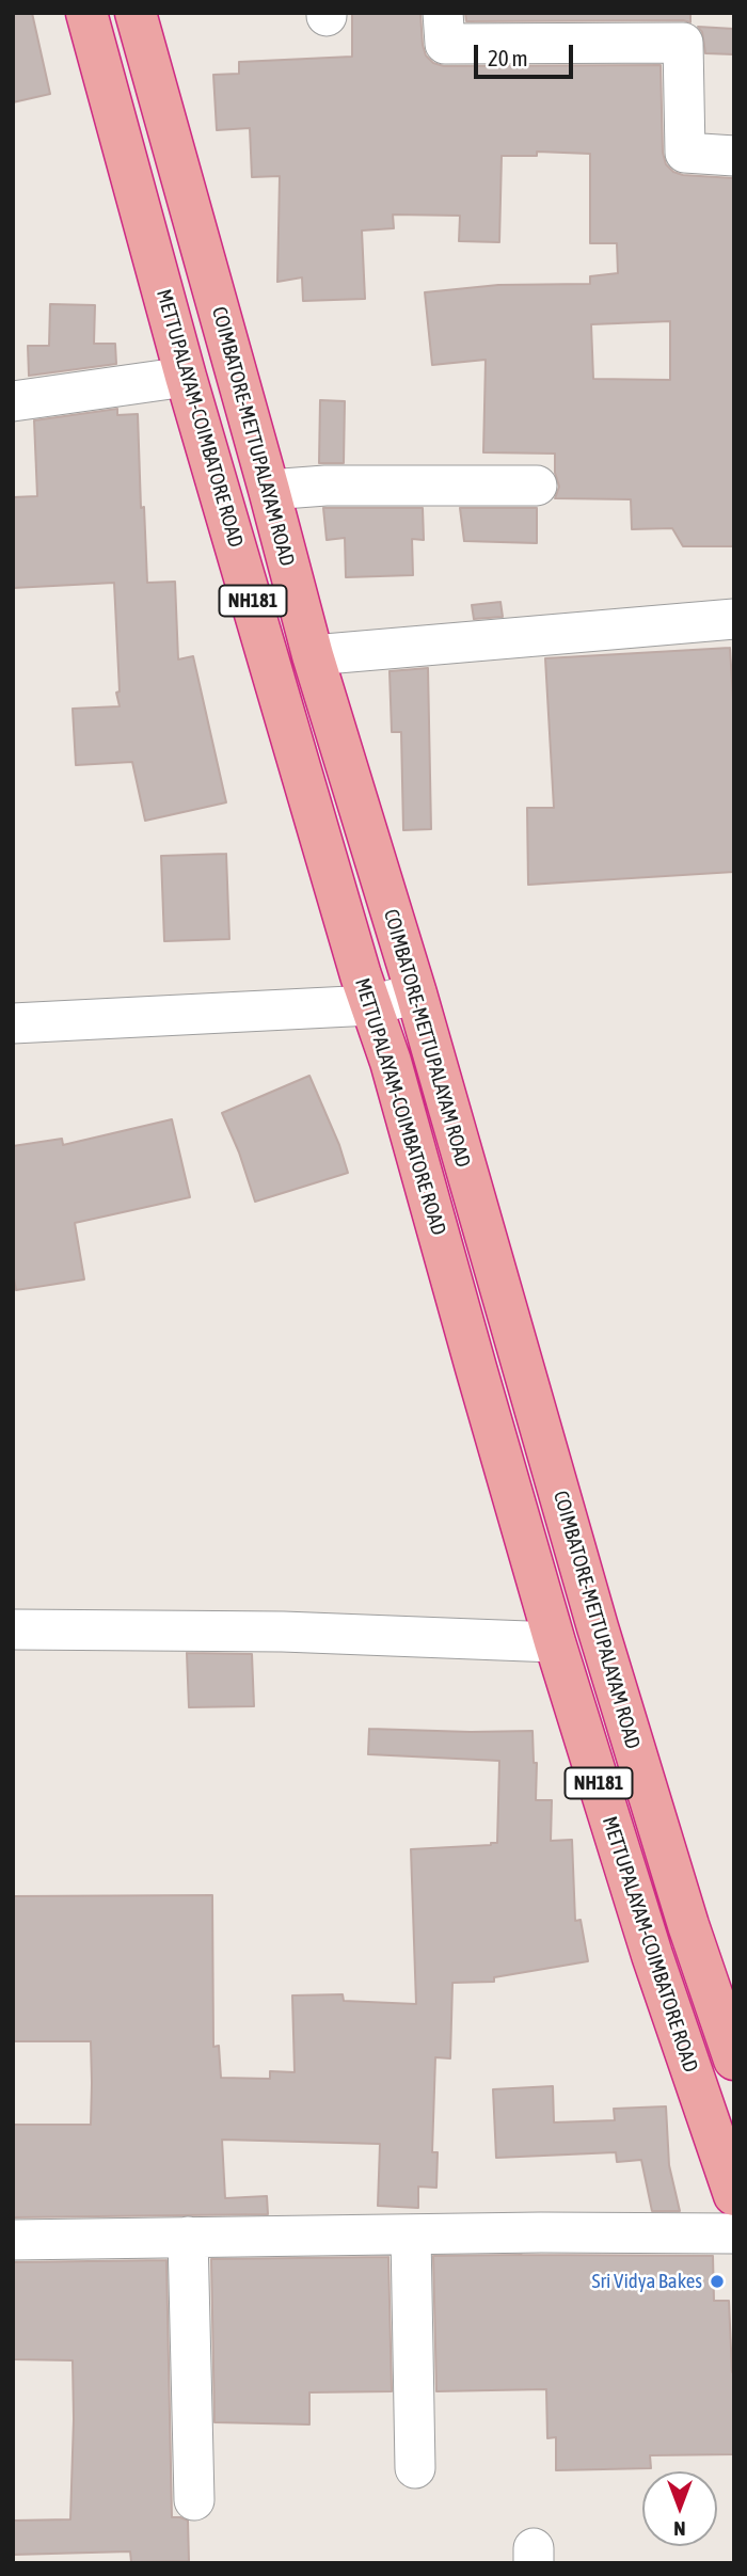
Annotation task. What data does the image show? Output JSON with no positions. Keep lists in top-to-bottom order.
{
  "streets": {
    "highway": ["METTUPALAYAM-COIMBATORE ROAD", "COIMBATORE-METTUPALAYAM ROAD", "NH181"]
  },
  "places": ["Sri Vidya Bakes"],
  "scale_bar": "20 m",
  "north": "bottom"
}
